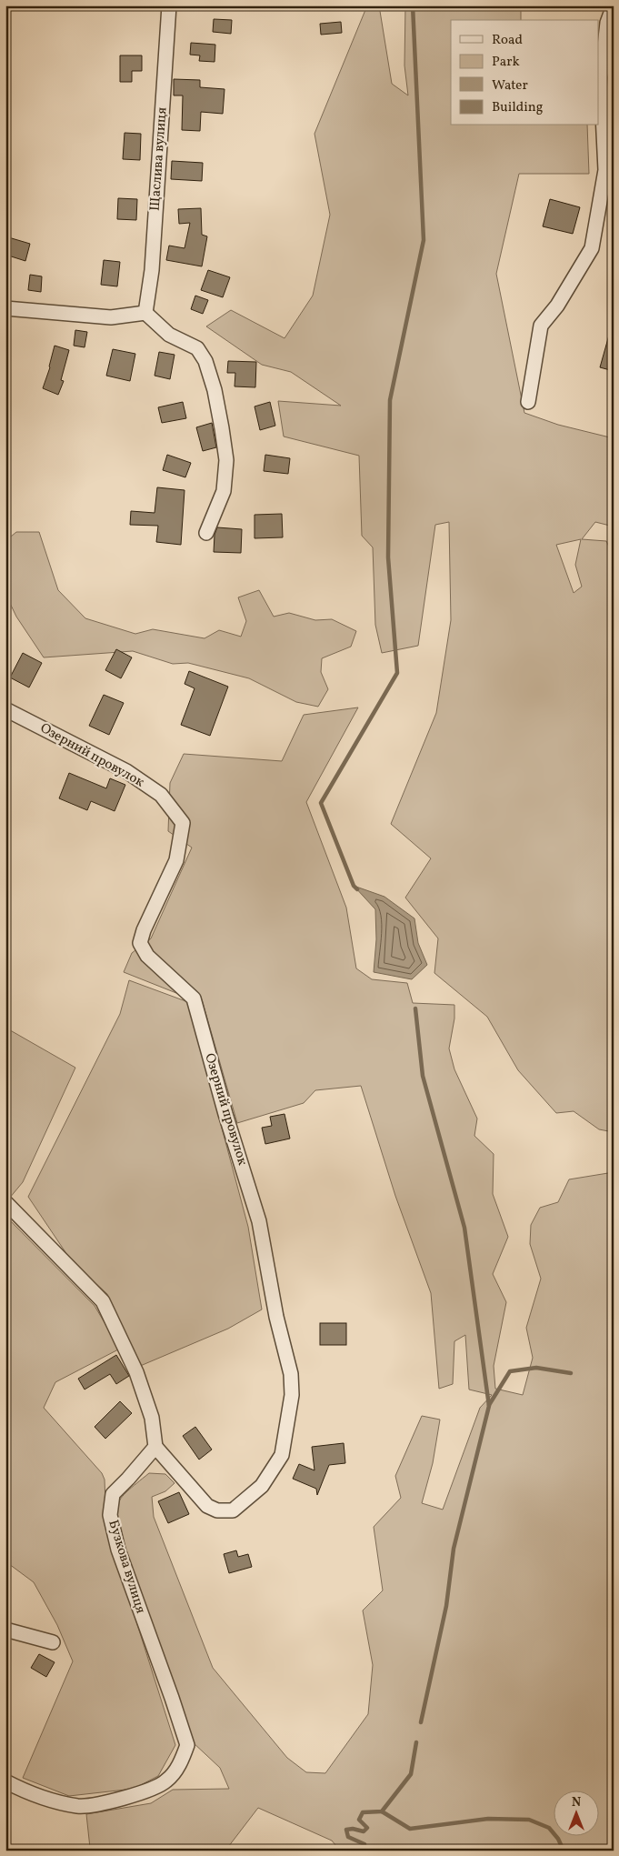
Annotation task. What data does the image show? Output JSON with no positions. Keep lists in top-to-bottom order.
{
  "streets": {
    "street": ["Щаслива вулиця", "Озерний провулок", "Бузкова вулиця"]
  },
  "crossings": [
    ["Озерний провулок", "Бузкова вулиця"]
  ],
  "legend": [
    "Road",
    "Park",
    "Water",
    "Building"
  ],
  "north": "top"
}
